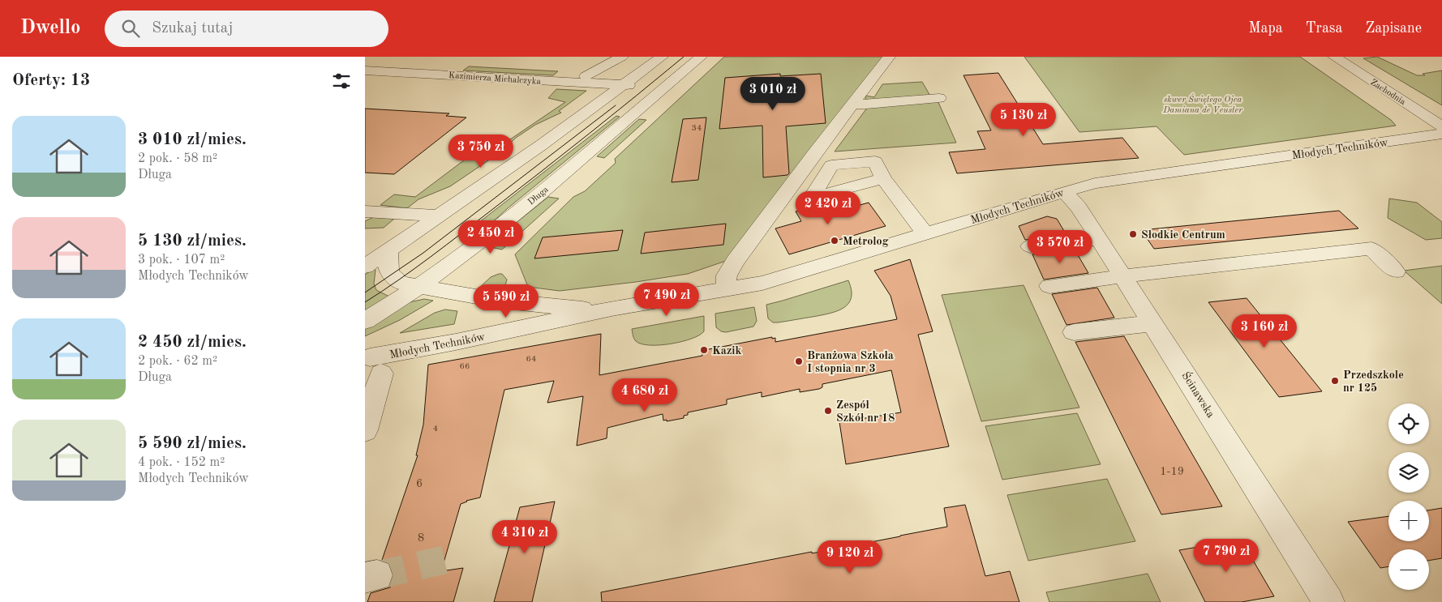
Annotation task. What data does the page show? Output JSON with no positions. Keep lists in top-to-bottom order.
{
  "streets": {
    "street": [
      "Kazimierza Michalczyka",
      "Zachodnia",
      "Młodych Techników",
      "Długa",
      "Ścinawska"
    ]
  },
  "crossings": [
    ["Kazimierza Michalczyka", "Długa"],
    ["Młodych Techników", "Długa"],
    ["Młodych Techników", "Ścinawska"]
  ],
  "parks": ["skwer Świętego Ojca Damiana de Veuster"],
  "places": [
    "Słodkie Centrum",
    "Metrolog",
    "Kazik",
    "Branżowa Szkoła I stopnia nr 3",
    "Przedszkole nr 125",
    "Zespół Szkół nr 18"
  ],
  "house_numbers": [
    "34",
    "64",
    "66",
    "4",
    "1-19",
    "6",
    "8"
  ],
  "page": {
    "header": "Dwello",
    "search": "Szukaj tutaj",
    "nav": ["Mapa", "Trasa", "Zapisane"],
    "heading": "Oferty: 13",
    "price": [
      "3 010 zł",
      "5 130 zł",
      "3 750 zł",
      "2 420 zł",
      "2 450 zł",
      "3 570 zł",
      "7 490 zł",
      "5 590 zł",
      "3 160 zł",
      "4 680 zł",
      "4 310 zł",
      "7 790 zł",
      "9 120 zł"
    ],
    "list": [
      {
        "name": "3 010 zł/mies.",
        "note": "2 pok. · 58 m² · Długa"
      },
      {
        "name": "5 130 zł/mies.",
        "note": "3 pok. · 107 m² · Młodych Techników"
      },
      {
        "name": "2 450 zł/mies.",
        "note": "2 pok. · 62 m² · Długa"
      },
      {
        "name": "5 590 zł/mies.",
        "note": "4 pok. · 152 m² · Młodych Techników"
      }
    ],
    "map_buttons": ["+", "−"]
  }
}
